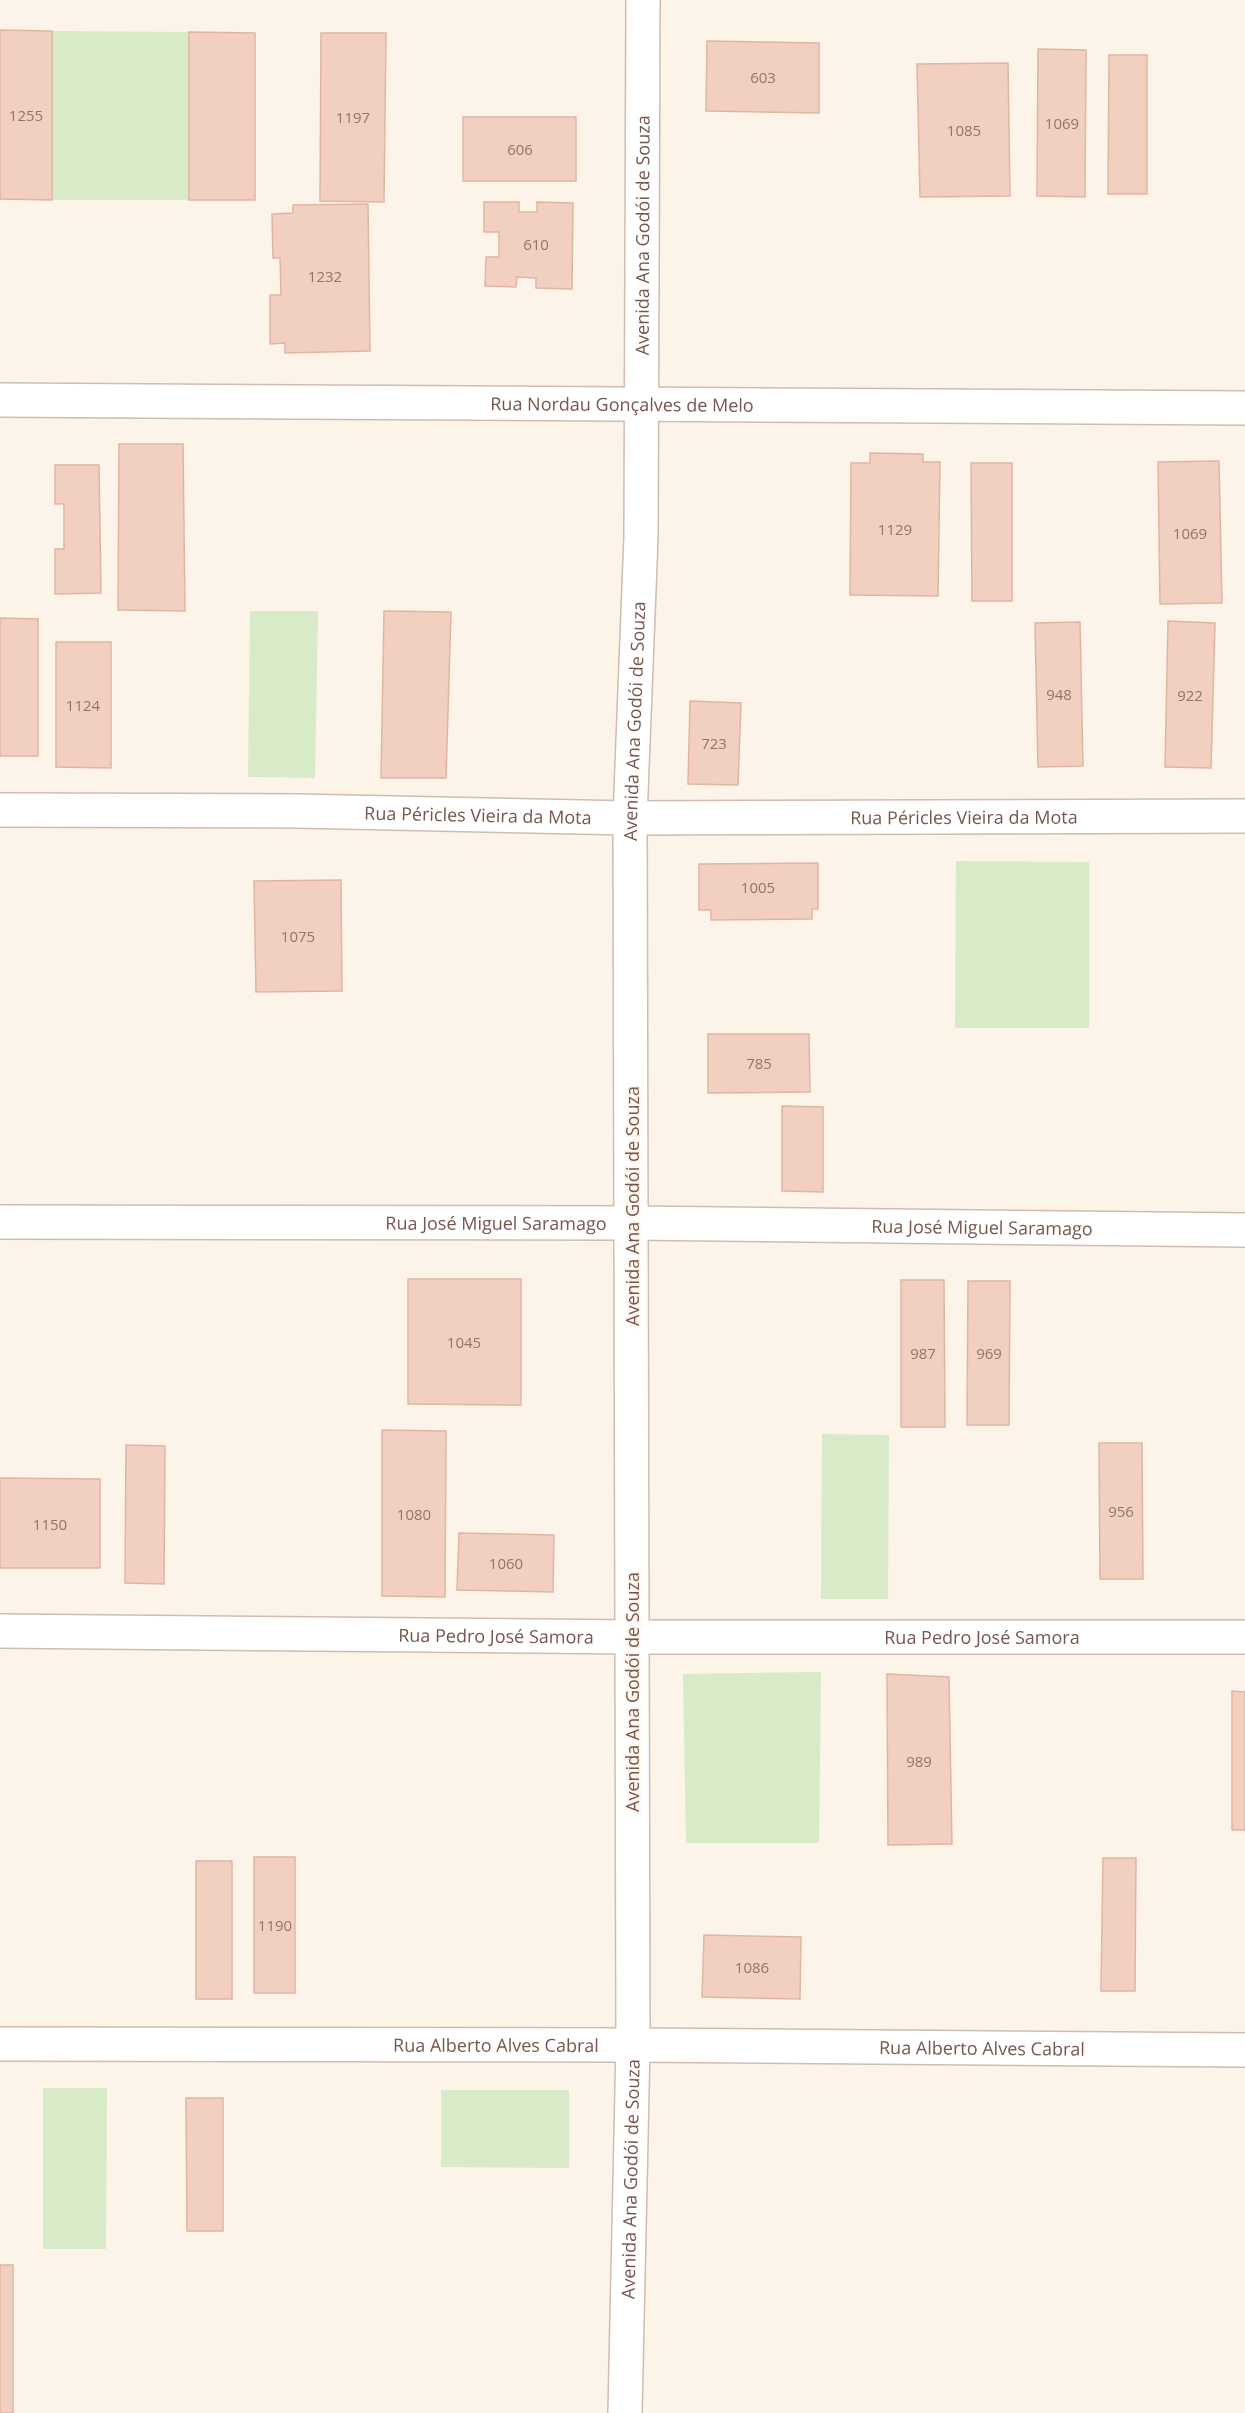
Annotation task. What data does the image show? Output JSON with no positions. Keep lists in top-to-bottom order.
{
  "streets": {
    "street": [
      "Avenida Ana Godói de Souza",
      "Rua Nordau Gonçalves de Melo",
      "Rua Péricles Vieira da Mota",
      "Rua José Miguel Saramago",
      "Rua Pedro José Samora",
      "Rua Alberto Alves Cabral"
    ]
  },
  "crossings": [
    ["Avenida Ana Godói de Souza", "Rua Nordau Gonçalves de Melo"],
    ["Avenida Ana Godói de Souza", "Rua Péricles Vieira da Mota"],
    ["Avenida Ana Godói de Souza", "Rua José Miguel Saramago"],
    ["Avenida Ana Godói de Souza", "Rua Pedro José Samora"],
    ["Avenida Ana Godói de Souza", "Rua Alberto Alves Cabral"]
  ],
  "house_numbers": [
    "603",
    "1255",
    "1197",
    "1069",
    "1085",
    "606",
    "610",
    "1232",
    "1129",
    "1069",
    "948",
    "922",
    "1124",
    "723",
    "1005",
    "1075",
    "785",
    "1045",
    "987",
    "969",
    "956",
    "1080",
    "1150",
    "1060",
    "989",
    "1190",
    "1086"
  ]
}
